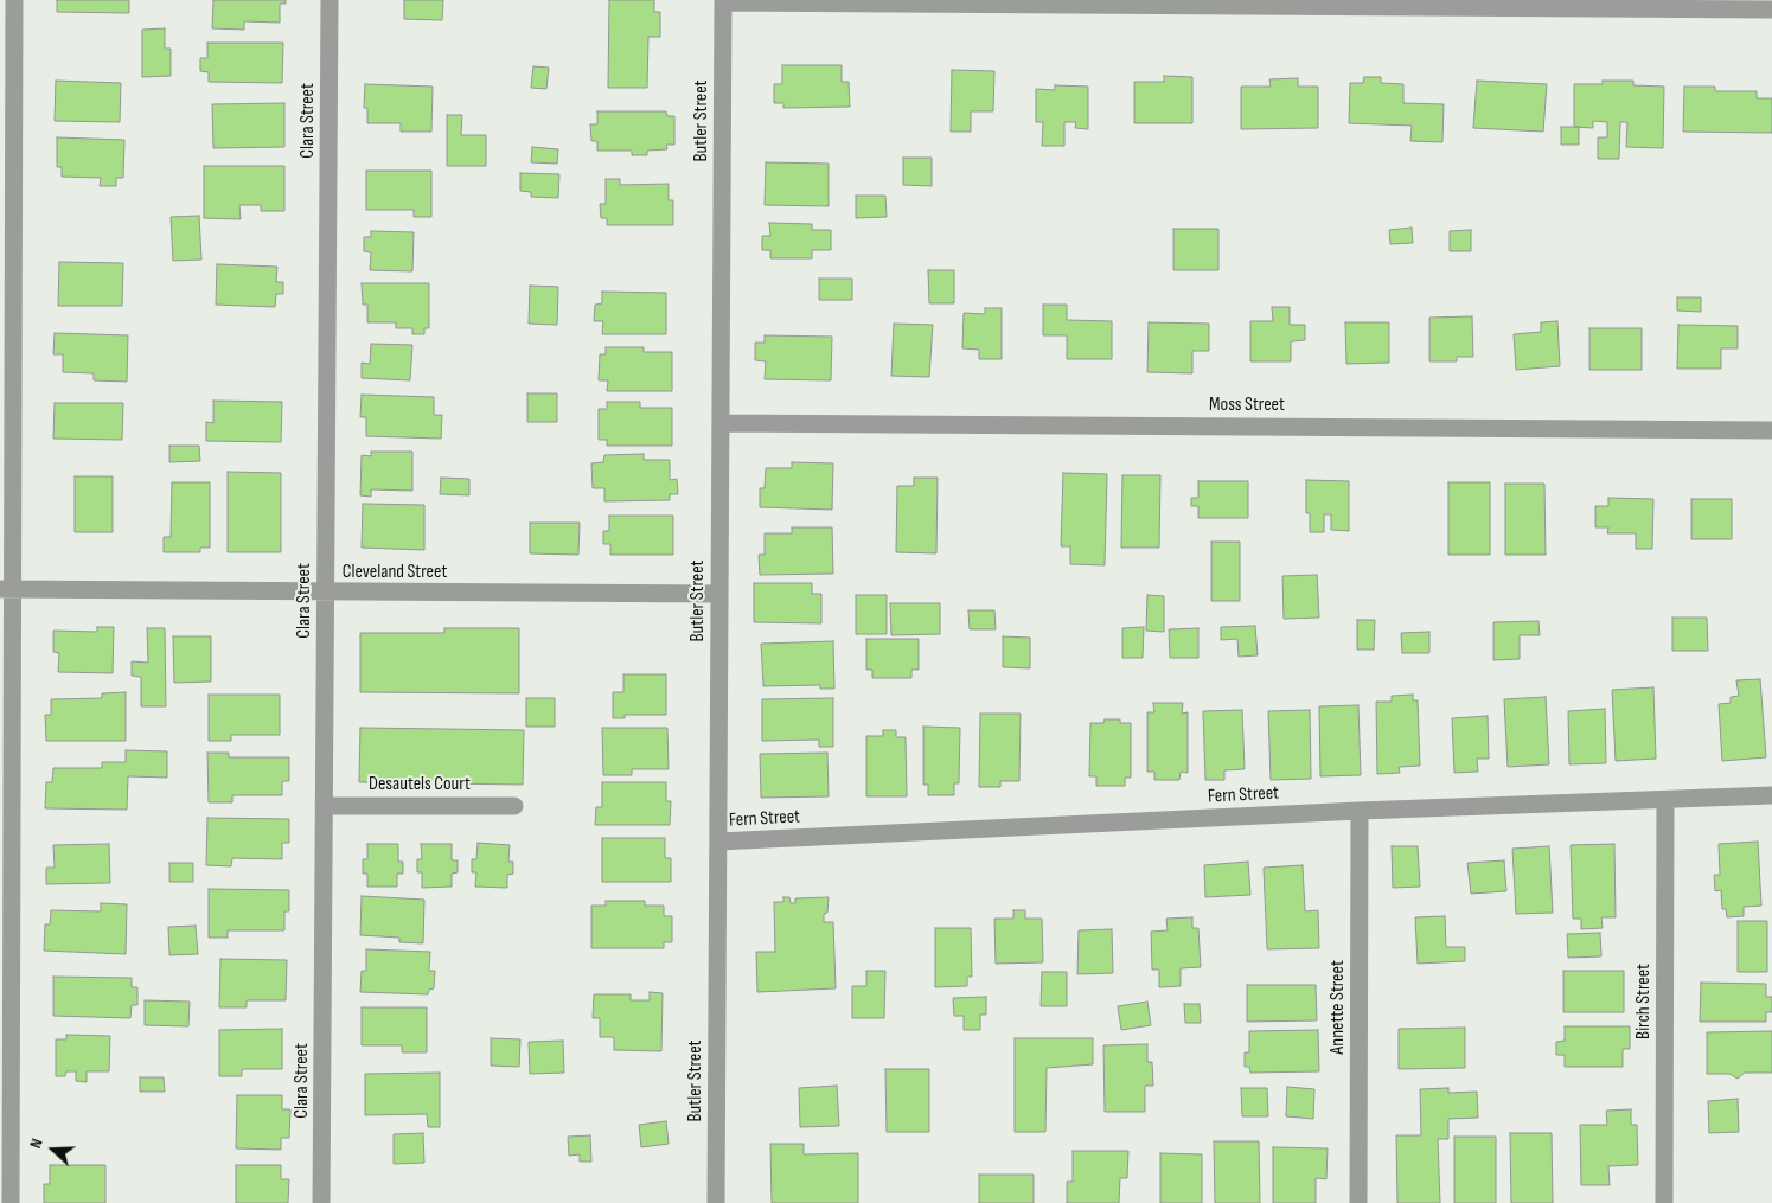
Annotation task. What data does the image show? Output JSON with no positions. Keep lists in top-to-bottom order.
{
  "streets": {
    "street": [
      "Clara Street",
      "Butler Street",
      "Moss Street",
      "Cleveland Street",
      "Desautels Court",
      "Fern Street",
      "Birch Street",
      "Annette Street"
    ]
  },
  "crossings": [
    ["Clara Street", "Cleveland Street"],
    ["Clara Street", "Desautels Court"],
    ["Butler Street", "Moss Street"],
    ["Butler Street", "Cleveland Street"],
    ["Butler Street", "Fern Street"],
    ["Fern Street", "Birch Street"],
    ["Fern Street", "Annette Street"]
  ],
  "north": "left"
}
